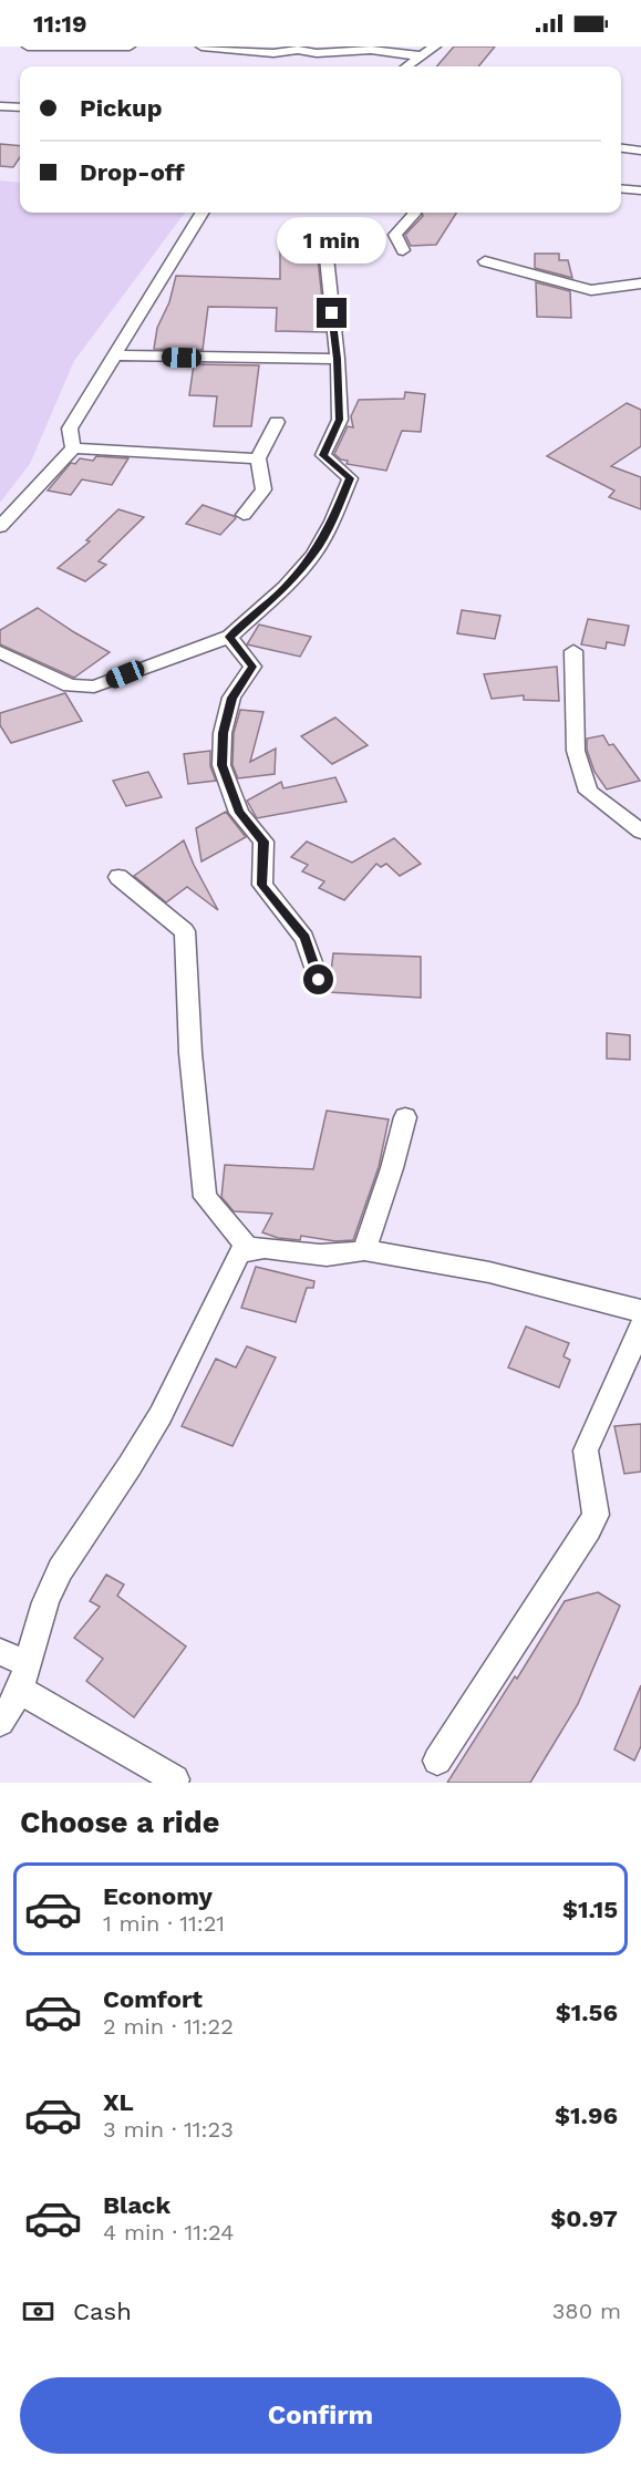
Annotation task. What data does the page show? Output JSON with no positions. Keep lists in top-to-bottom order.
{
  "page": {
    "status": "11:19",
    "banner": ["Pickup", "Drop-off"],
    "bubble": "1 min",
    "heading": "Choose a ride",
    "list": [
      {
        "name": "Economy",
        "note": "1 min · 11:21",
        "value": "$1.15"
      },
      {
        "name": "Comfort",
        "note": "2 min · 11:22",
        "value": "$1.56"
      },
      {
        "name": "XL",
        "note": "3 min · 11:23",
        "value": "$1.96"
      },
      {
        "name": "Black",
        "note": "4 min · 11:24",
        "value": "$0.97"
      }
    ],
    "pay": ["Cash", "380 m"],
    "buttons": "Confirm"
  }
}
